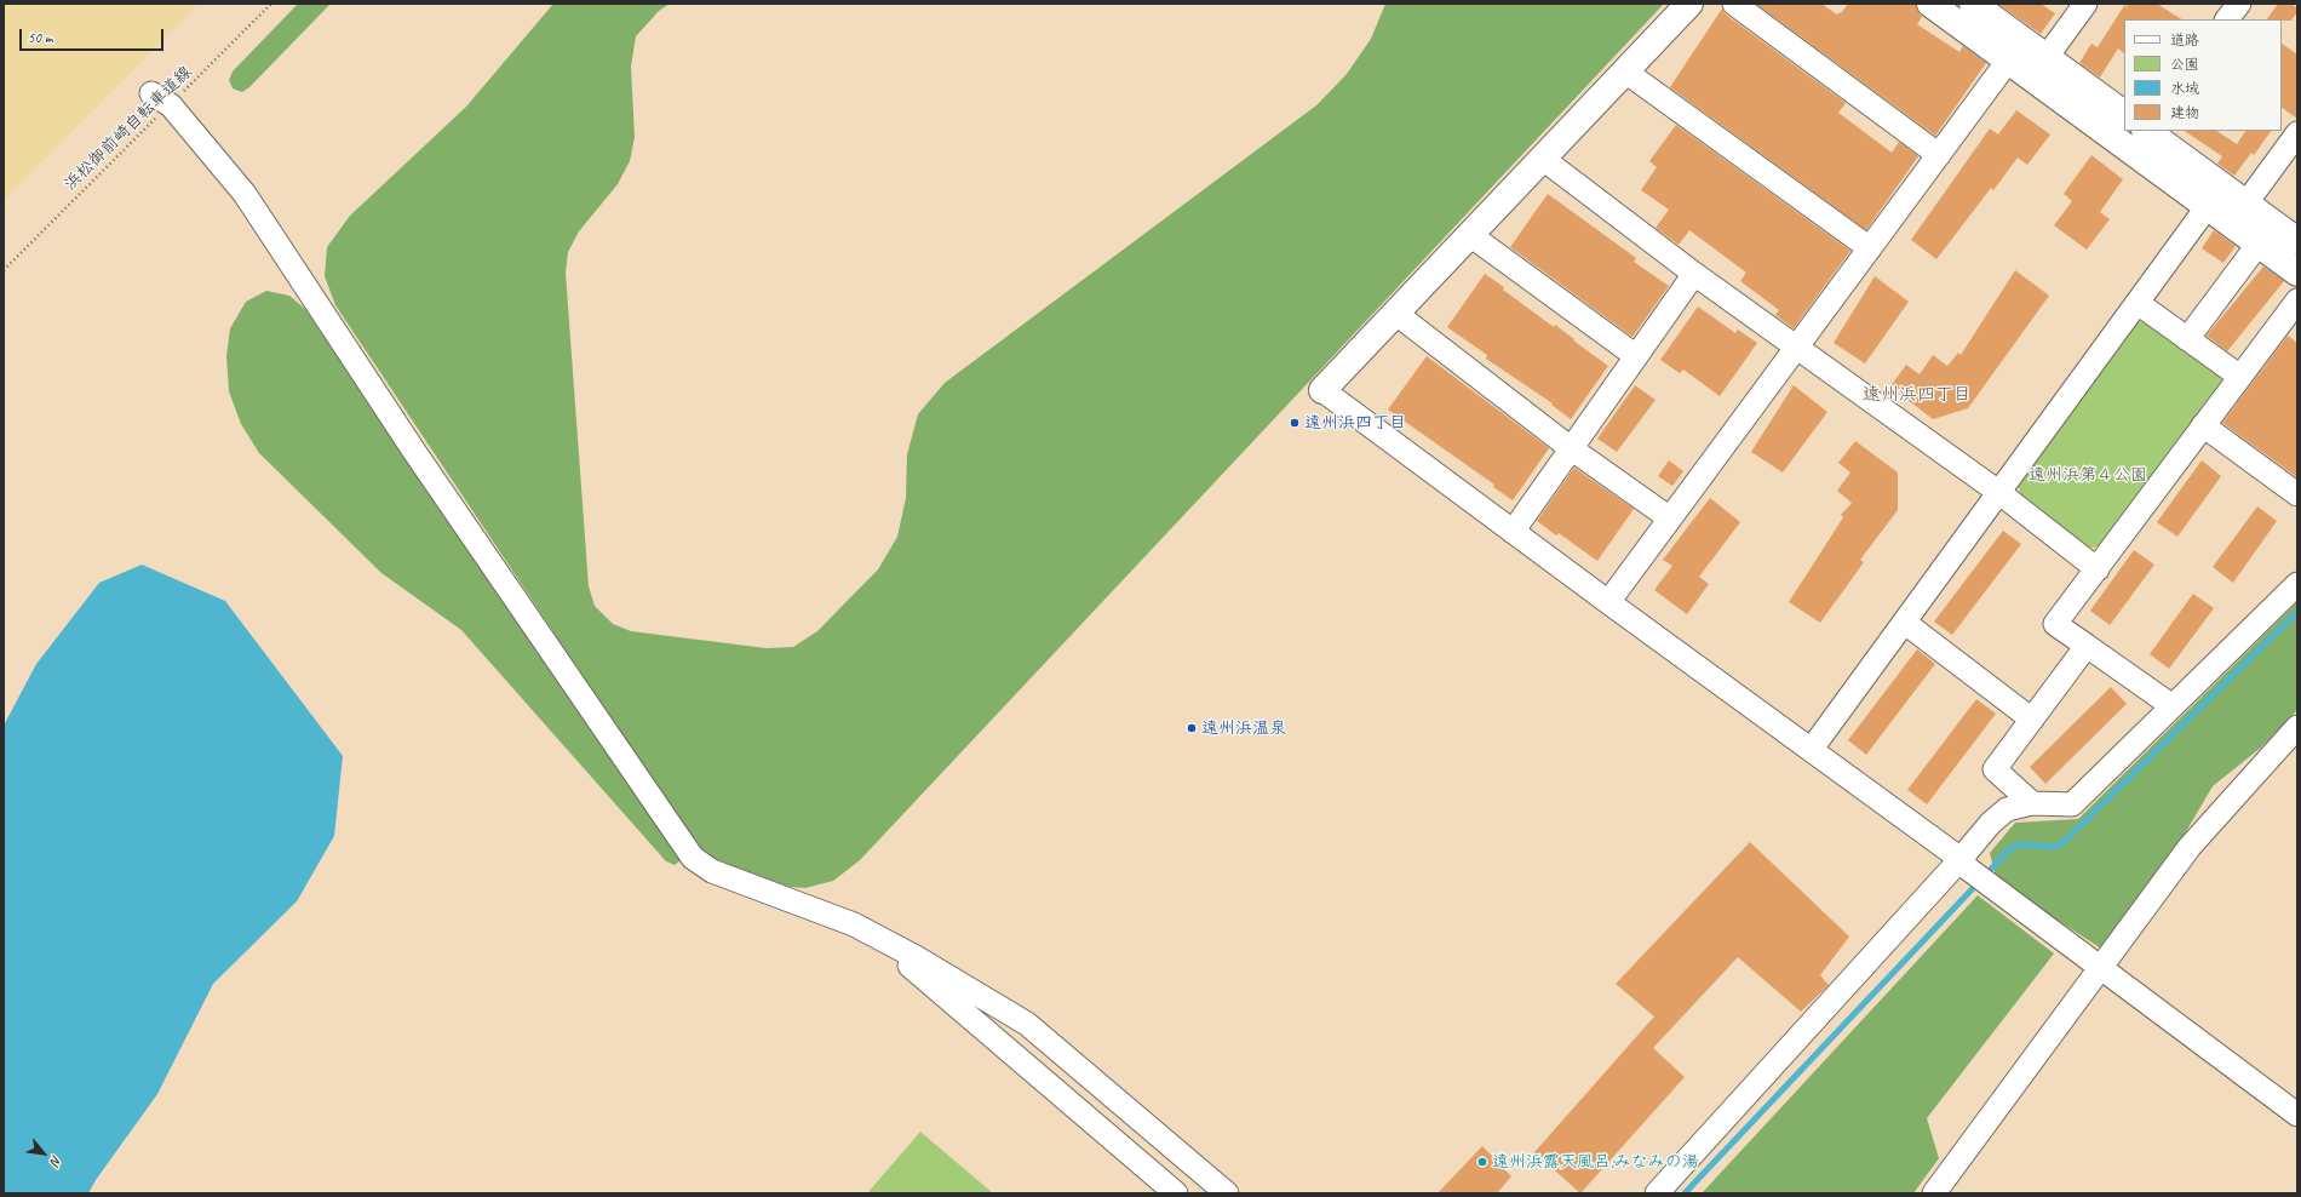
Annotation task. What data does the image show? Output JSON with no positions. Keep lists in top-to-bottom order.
{
  "streets": {
    "path": ["浜松御前崎自転車道線"]
  },
  "districts": ["遠州浜四丁目"],
  "parks": ["遠州浜第４公園"],
  "places": ["遠州浜四丁目", "遠州浜温泉", "遠州浜露天風呂;みなみの湯"],
  "legend": [
    "道路",
    "公園",
    "水域",
    "建物"
  ],
  "scale_bar": "50 m",
  "north": "bottom right"
}
